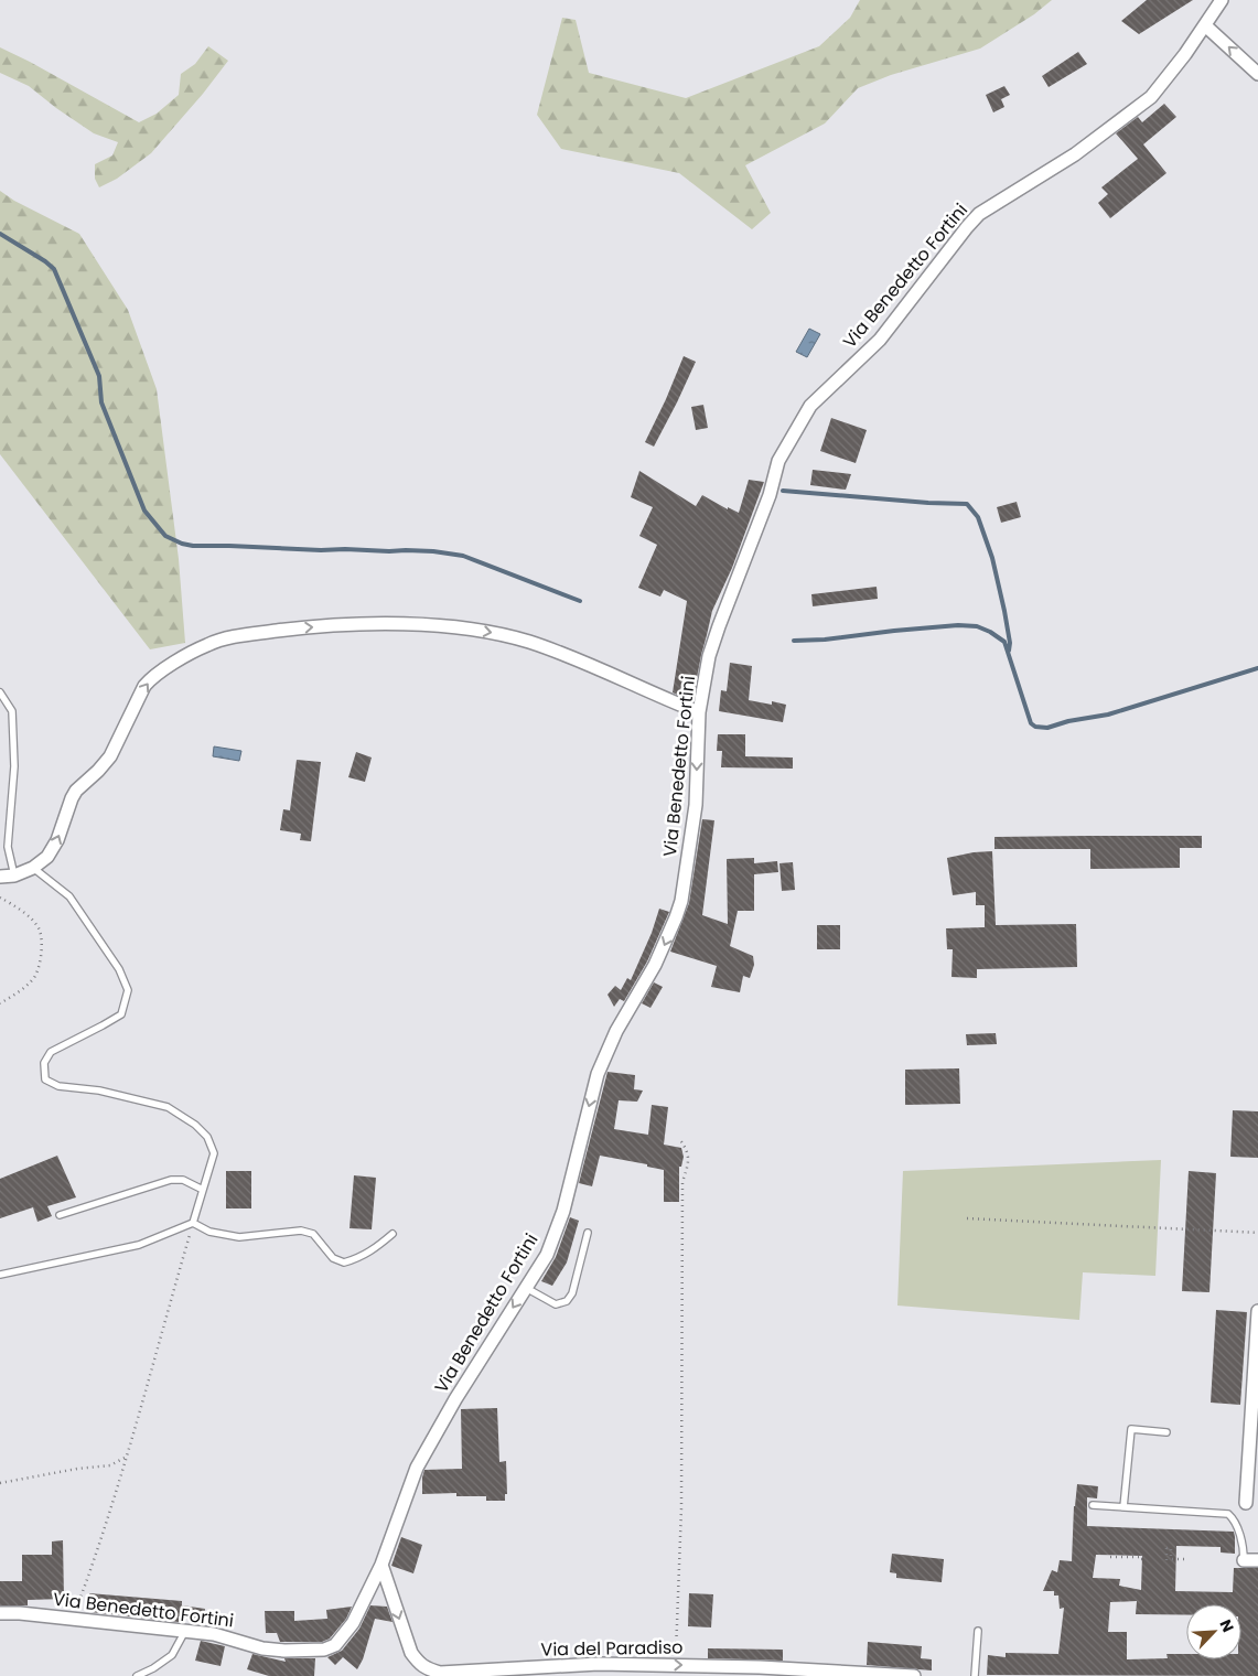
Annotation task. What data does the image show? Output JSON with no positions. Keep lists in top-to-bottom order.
{
  "streets": {
    "street": ["Via Benedetto Fortini", "Via del Paradiso"]
  },
  "crossings": [
    ["Via Benedetto Fortini", "Via del Paradiso"]
  ],
  "one_way": ["Via Benedetto Fortini", "Via del Paradiso"],
  "north": "top right"
}
